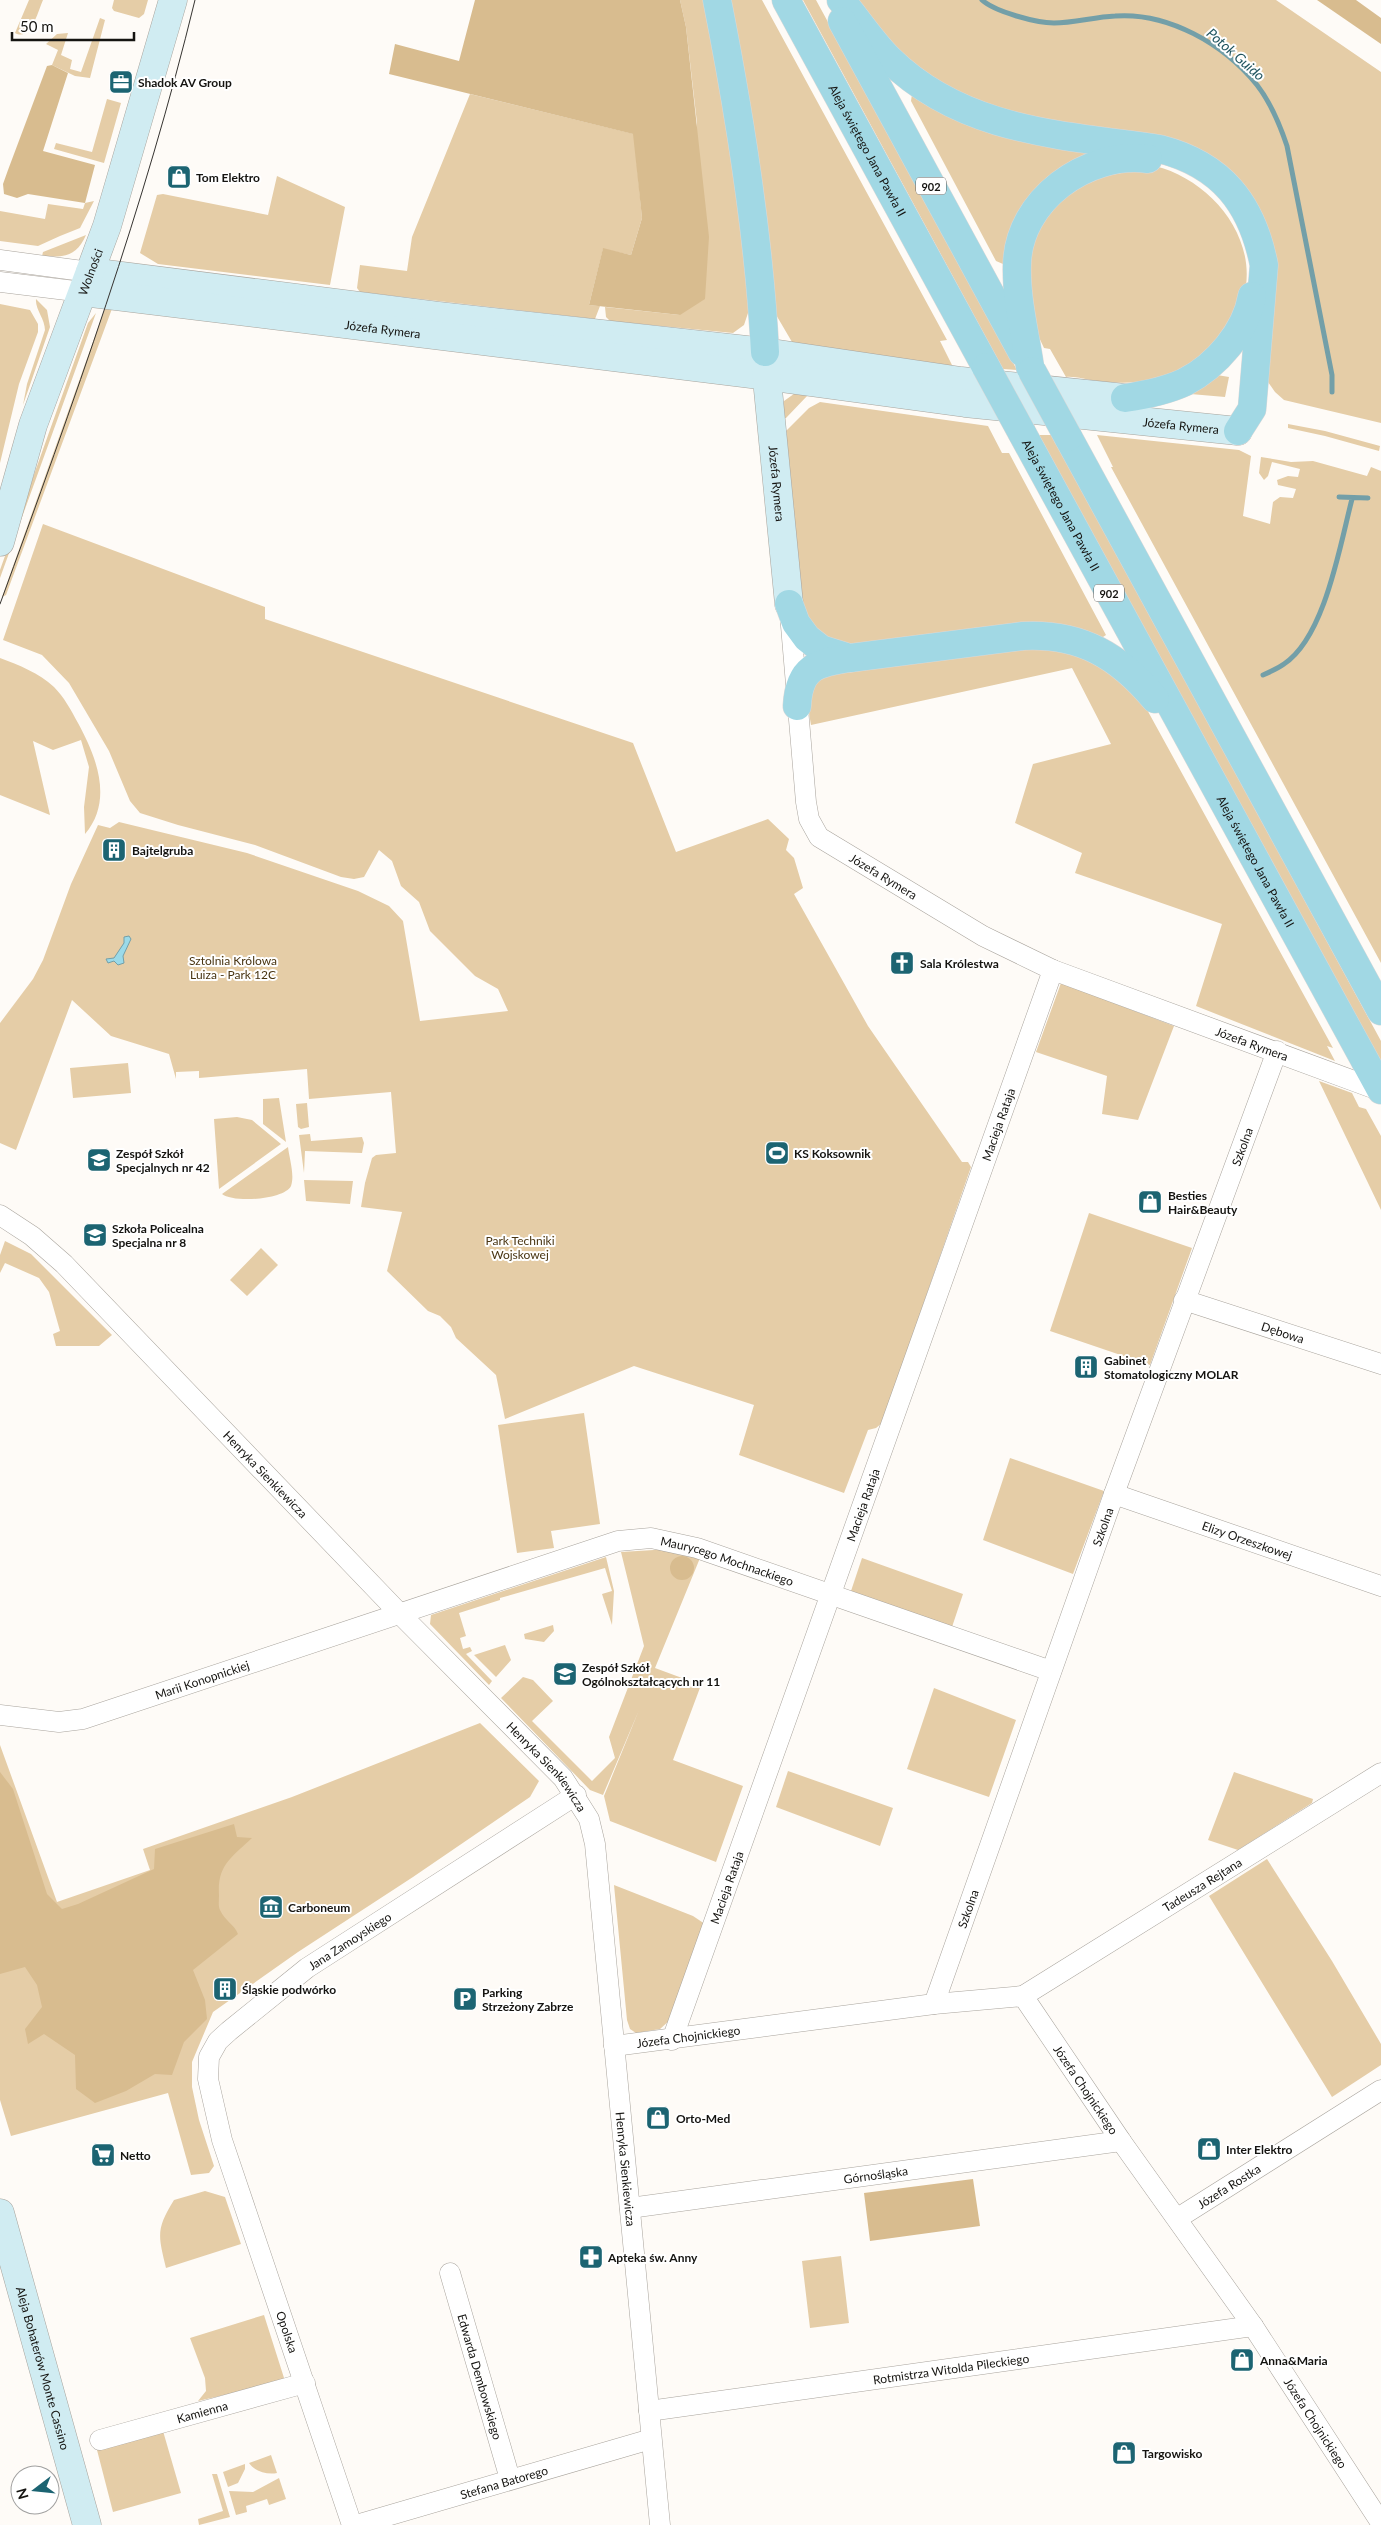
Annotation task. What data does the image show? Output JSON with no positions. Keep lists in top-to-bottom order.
{
  "streets": {
    "main road": ["Aleja świętego Jana Pawła II", "902"],
    "street": [
      "Wolności",
      "Józefa Rymera",
      "Macieja Rataja",
      "Szkolna",
      "Dębowa",
      "Henryka Sienkiewicza",
      "Elizy Orzeszkowej",
      "Maurycego Mochnackiego",
      "Marii Konopnickiej",
      "Tadeusza Rejtana",
      "Jana Zamoyskiego",
      "Józefa Chojnickiego",
      "Górnośląska",
      "Józefa Rostka",
      "Opolska",
      "Aleja Bohaterów Monte Cassino",
      "Rotmistrza Witolda Pileckiego",
      "Edwarda Dembowskiego",
      "Kamienna",
      "Stefana Batorego"
    ]
  },
  "crossings": [
    ["Aleja świętego Jana Pawła II", "Józefa Rymera"],
    ["Wolności", "Józefa Rymera"],
    ["Józefa Rymera", "Macieja Rataja"],
    ["Józefa Rymera", "Szkolna"],
    ["Macieja Rataja", "Maurycego Mochnackiego"],
    ["Macieja Rataja", "Józefa Chojnickiego"],
    ["Szkolna", "Dębowa"],
    ["Szkolna", "Elizy Orzeszkowej"],
    ["Szkolna", "Maurycego Mochnackiego"],
    ["Szkolna", "Józefa Chojnickiego"],
    ["Henryka Sienkiewicza", "Maurycego Mochnackiego"],
    ["Henryka Sienkiewicza", "Marii Konopnickiej"],
    ["Henryka Sienkiewicza", "Jana Zamoyskiego"],
    ["Henryka Sienkiewicza", "Józefa Chojnickiego"],
    ["Henryka Sienkiewicza", "Górnośląska"],
    ["Henryka Sienkiewicza", "Rotmistrza Witolda Pileckiego"],
    ["Henryka Sienkiewicza", "Stefana Batorego"],
    ["Maurycego Mochnackiego", "Marii Konopnickiej"],
    ["Tadeusza Rejtana", "Józefa Chojnickiego"],
    ["Jana Zamoyskiego", "Opolska"],
    ["Józefa Chojnickiego", "Górnośląska"],
    ["Józefa Chojnickiego", "Józefa Rostka"],
    ["Józefa Chojnickiego", "Rotmistrza Witolda Pileckiego"],
    ["Opolska", "Kamienna"],
    ["Opolska", "Stefana Batorego"],
    ["Edwarda Dembowskiego", "Stefana Batorego"]
  ],
  "water": ["Potok Guido"],
  "parks": ["Sztolnia Królowa Luiza - Park 12C", "Park Techniki Wojskowej"],
  "places": {
    "office": ["Shadok AV Group"],
    "shop": [
      "Tom Elektro",
      "Besties Hair&Beauty",
      "Orto-Med",
      "Inter Elektro",
      "Anna&Maria",
      "Targowisko"
    ],
    "building": ["Bajtelgruba", "Gabinet Stomatologiczny MOLAR", "Śląskie podwórko"],
    "church": ["Sala Królestwa"],
    "sports": ["KS Koksownik"],
    "school or university": ["Zespół Szkół Specjalnych nr 42", "Szkoła Policealna Specjalna nr 8", "Zespół Szkół Ogólnokształcących nr 11"],
    "museum": ["Carboneum"],
    "parking": ["Parking Strzeżony Zabrze"],
    "supermarket": ["Netto"],
    "pharmacy": ["Apteka św. Anny"]
  },
  "scale_bar": "50 m",
  "north": "left"
}
